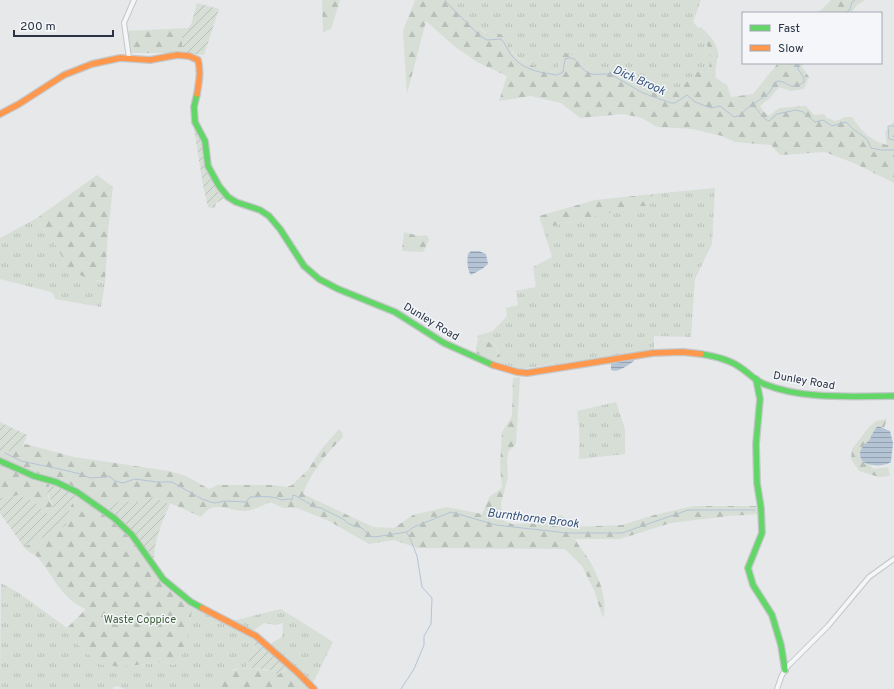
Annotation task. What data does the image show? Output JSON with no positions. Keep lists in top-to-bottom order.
{
  "streets": {
    "street": ["Dunley Road"]
  },
  "water": ["Dick Brook", "Burnthorne Brook"],
  "parks": ["Waste Coppice"],
  "legend": ["Fast", "Slow"],
  "scale_bar": "200 m"
}
